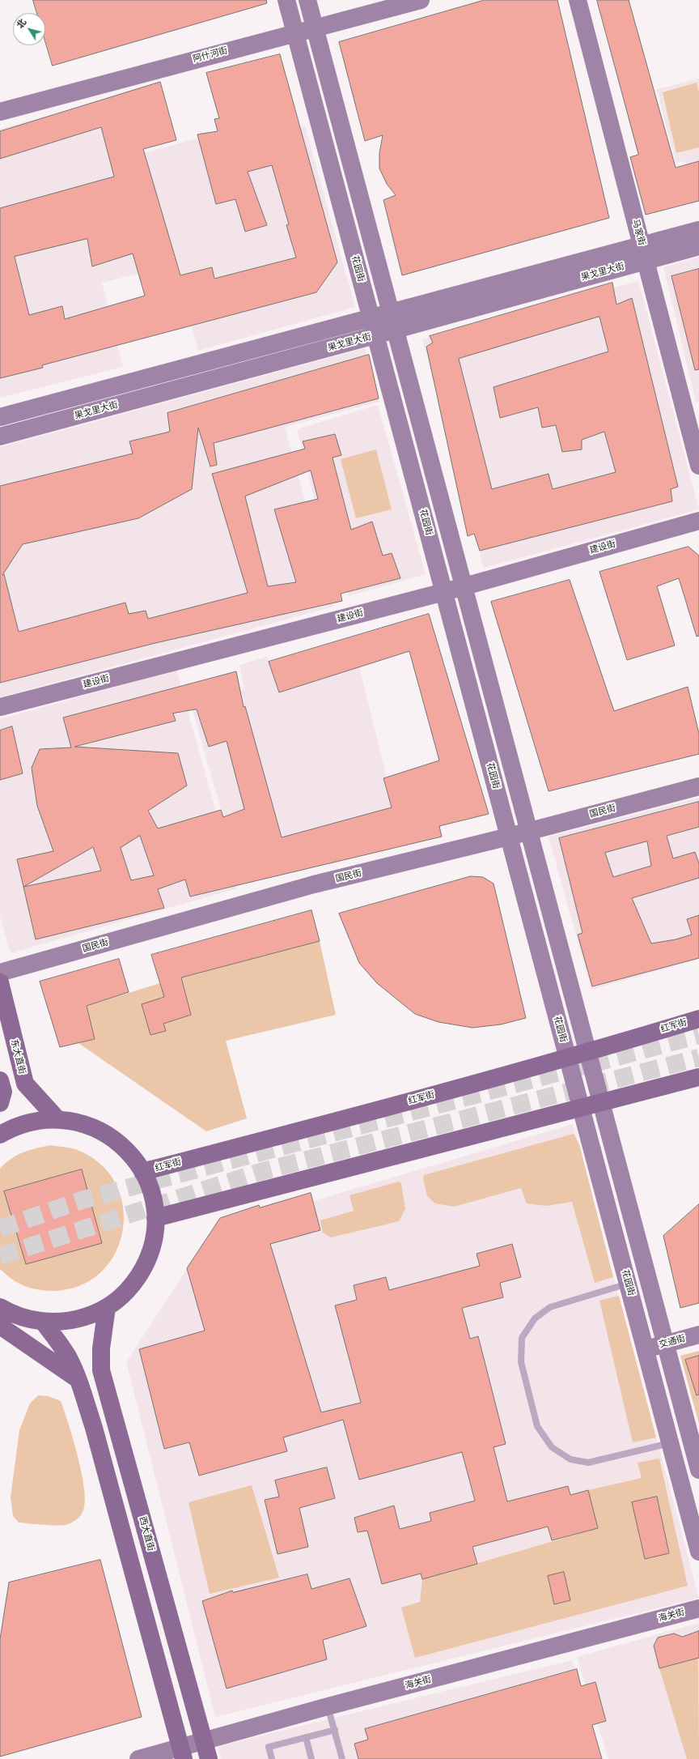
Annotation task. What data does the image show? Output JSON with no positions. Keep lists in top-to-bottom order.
{
  "streets": {
    "main road": [
      "阿什河街",
      "马家街",
      "花园街",
      "果戈里大街",
      "建设街",
      "国民街",
      "红军街",
      "东大直街",
      "交通街",
      "西大直街",
      "海关街"
    ]
  },
  "crossings": [
    ["阿什河街", "花园街"],
    ["马家街", "果戈里大街"],
    ["花园街", "果戈里大街"],
    ["花园街", "建设街"],
    ["花园街", "国民街"],
    ["花园街", "红军街"],
    ["花园街", "交通街"],
    ["西大直街", "海关街"]
  ],
  "north": "top left"
}
